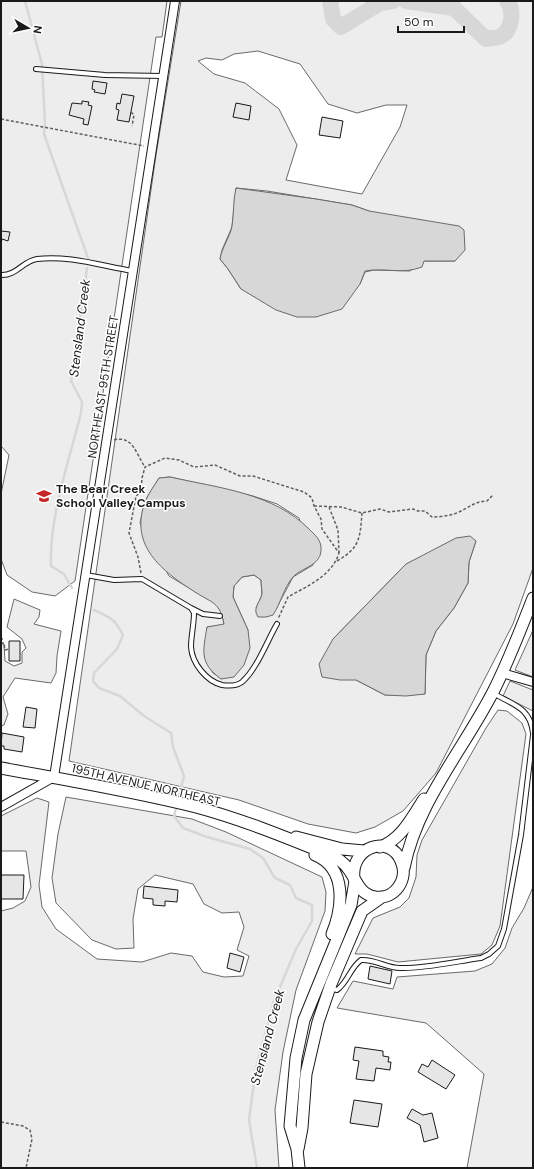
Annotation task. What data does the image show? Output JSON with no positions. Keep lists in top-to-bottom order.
{
  "streets": {
    "main road": ["195TH AVENUE NORTHEAST"],
    "street": ["NORTHEAST 95TH STREET"]
  },
  "crossings": [
    ["NORTHEAST 95TH STREET", "195TH AVENUE NORTHEAST"]
  ],
  "water": ["Stensland Creek"],
  "places": {
    "school or university": ["The Bear Creek School Valley Campus"]
  },
  "scale_bar": "50 m",
  "north": "right"
}
